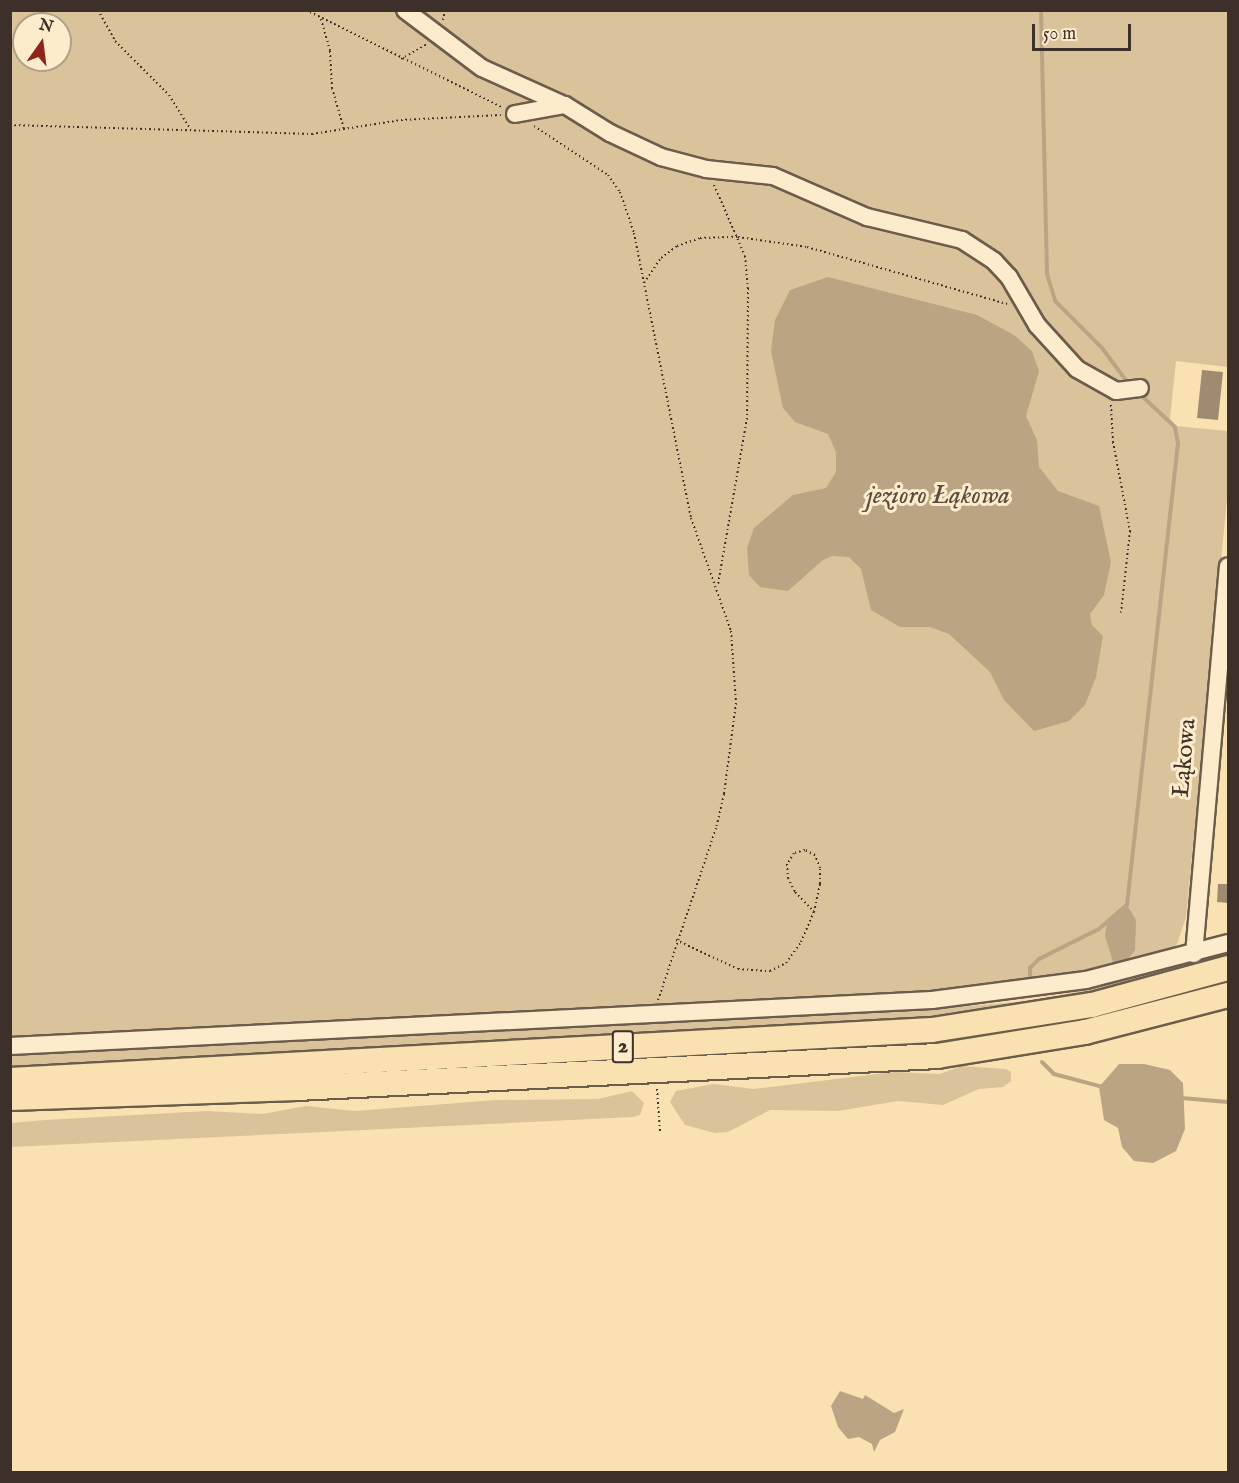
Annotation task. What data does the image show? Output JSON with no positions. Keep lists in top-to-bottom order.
{
  "streets": {
    "highway": ["2"],
    "street": ["Łąkowa"]
  },
  "water": ["jezioro Łąkowa"],
  "scale_bar": "50 m",
  "north": "top"
}
